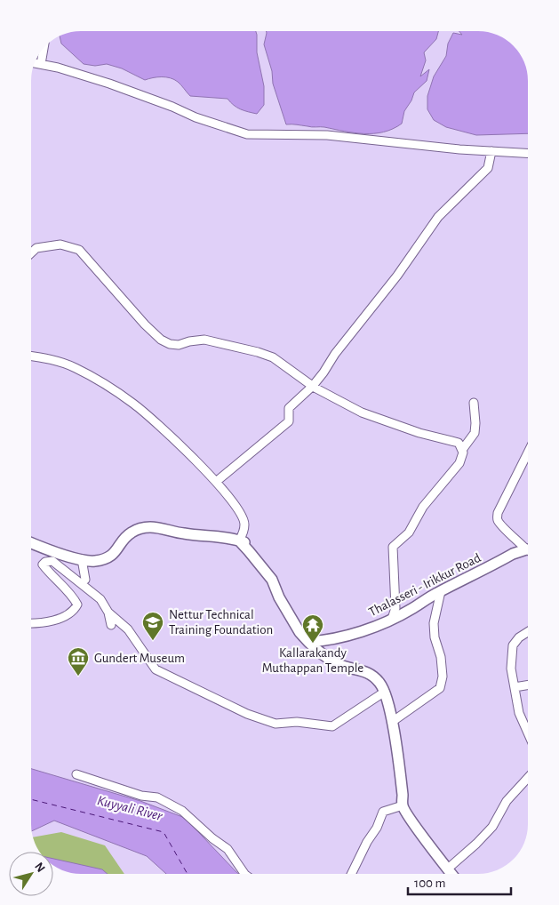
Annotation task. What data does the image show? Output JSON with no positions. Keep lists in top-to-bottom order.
{
  "streets": {
    "main road": ["Thalasseri - Irikkur Road"]
  },
  "water": ["Kuyyali River"],
  "places": {
    "school or university": ["Nettur Technical Training Foundation"],
    "temple": ["Kallarakandy Muthappan Temple"],
    "museum": ["Gundert Museum"]
  },
  "scale_bar": "100 m",
  "north": "top right"
}
